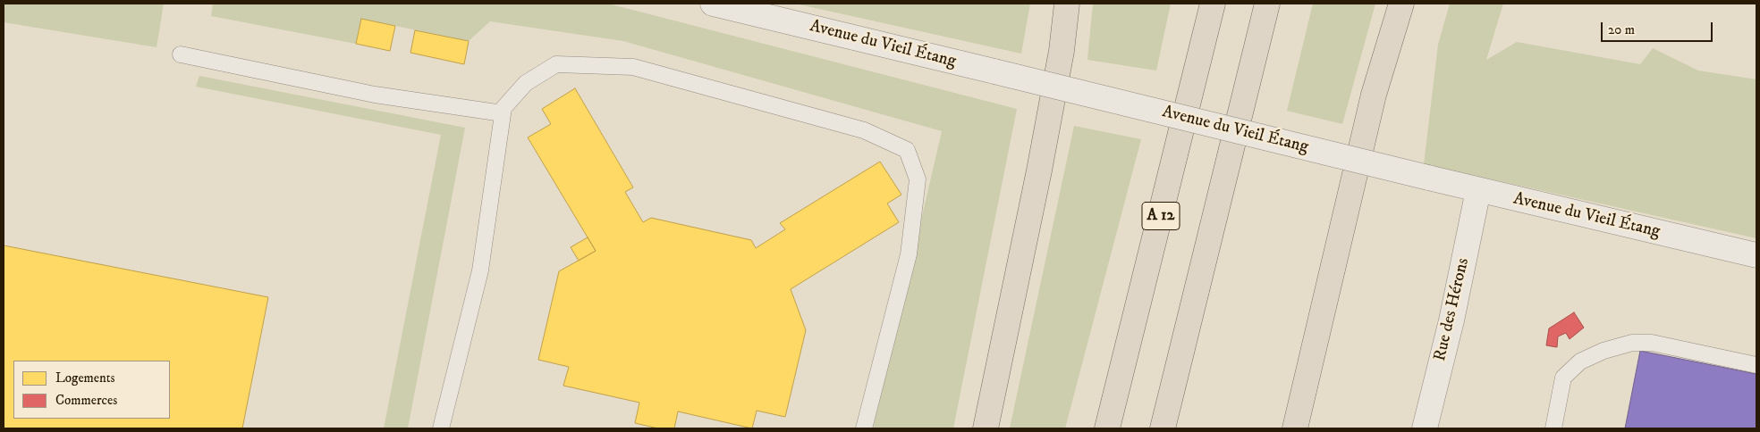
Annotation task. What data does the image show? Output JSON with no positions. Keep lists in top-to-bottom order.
{
  "streets": {
    "highway": ["A 12"],
    "street": ["Avenue du Vieil Étang", "Rue des Hérons"]
  },
  "crossings": [
    ["Avenue du Vieil Étang", "Rue des Hérons"]
  ],
  "legend": ["Logements", "Commerces"],
  "scale_bar": "20 m"
}
